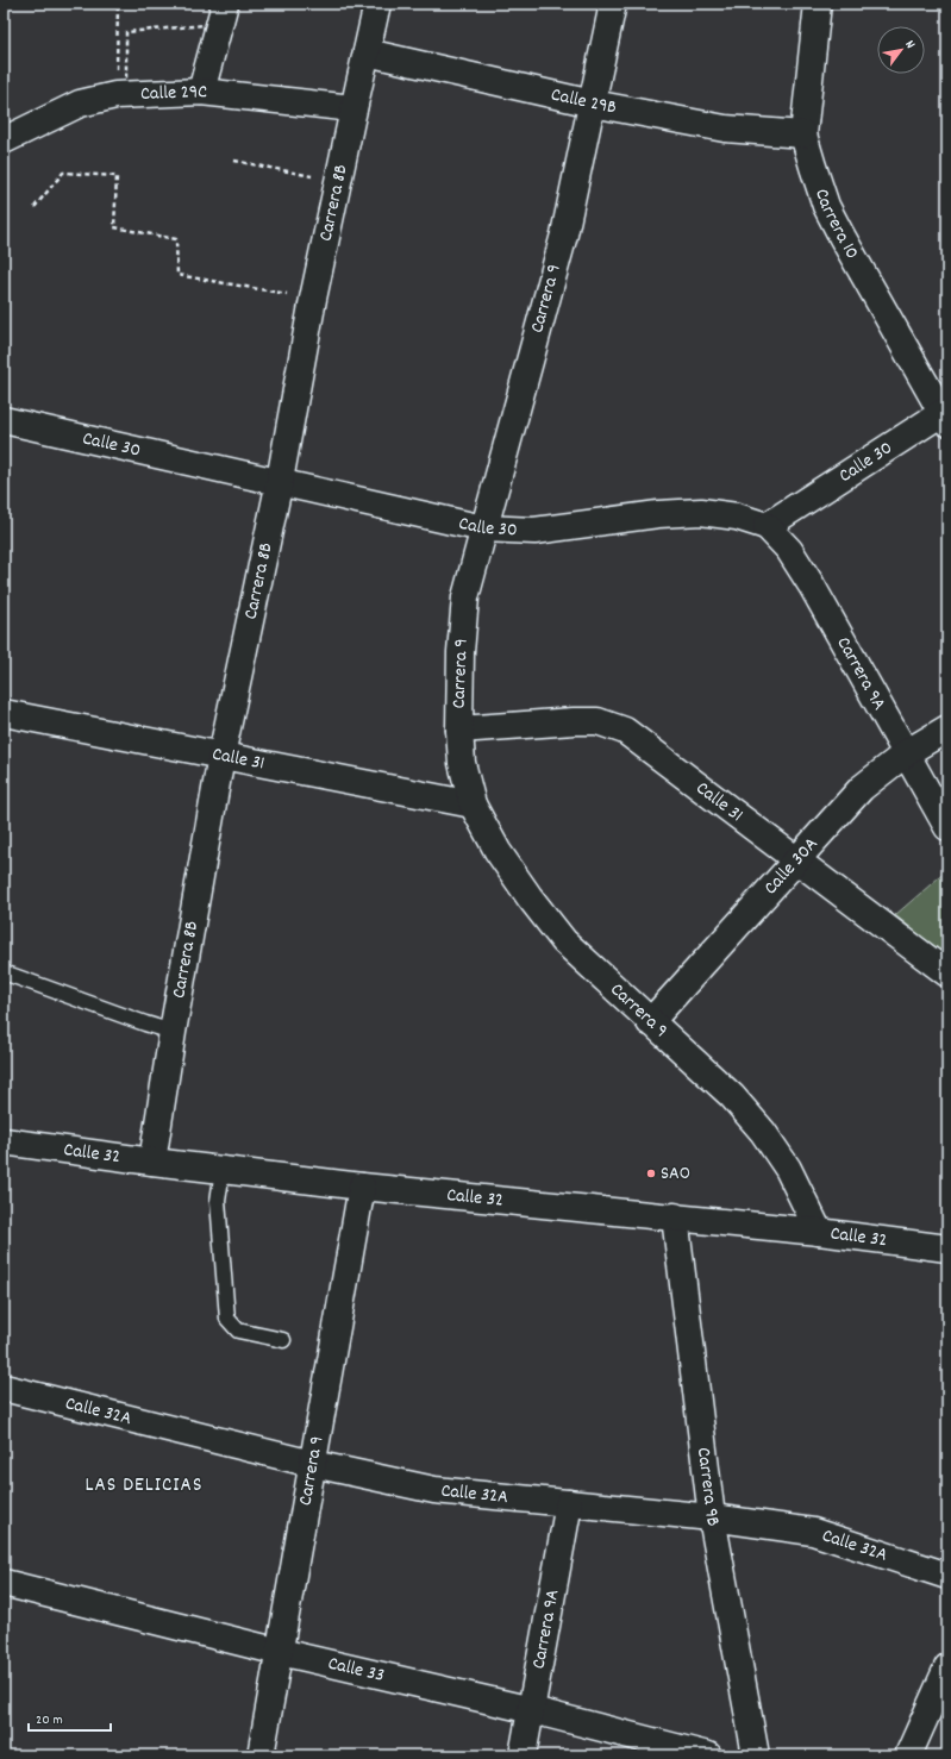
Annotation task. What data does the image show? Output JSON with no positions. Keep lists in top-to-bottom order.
{
  "streets": {
    "street": [
      "Calle 29C",
      "Calle 29B",
      "Carrera 8B",
      "Carrera 10",
      "Carrera 9",
      "Calle 30",
      "Carrera 9A",
      "Calle 31",
      "Calle 30A",
      "Calle 32",
      "Calle 32A",
      "Carrera 9B",
      "Calle 33"
    ]
  },
  "crossings": [
    ["Calle 29C", "Carrera 8B"],
    ["Calle 29B", "Carrera 8B"],
    ["Calle 29B", "Carrera 10"],
    ["Calle 29B", "Carrera 9"],
    ["Carrera 8B", "Calle 30"],
    ["Carrera 8B", "Calle 31"],
    ["Carrera 8B", "Calle 32"],
    ["Carrera 10", "Calle 30"],
    ["Carrera 9", "Calle 30"],
    ["Carrera 9", "Calle 31"],
    ["Carrera 9", "Calle 30A"],
    ["Carrera 9", "Calle 32"],
    ["Carrera 9", "Calle 32A"],
    ["Carrera 9", "Calle 33"],
    ["Calle 30", "Carrera 9A"],
    ["Carrera 9A", "Calle 30A"],
    ["Carrera 9A", "Calle 32A"],
    ["Carrera 9A", "Calle 33"],
    ["Calle 31", "Calle 30A"],
    ["Calle 32", "Carrera 9B"],
    ["Calle 32A", "Carrera 9B"]
  ],
  "districts": ["LAS DELICIAS"],
  "places": ["SAO"],
  "scale_bar": "20 m",
  "north": "top right"
}
